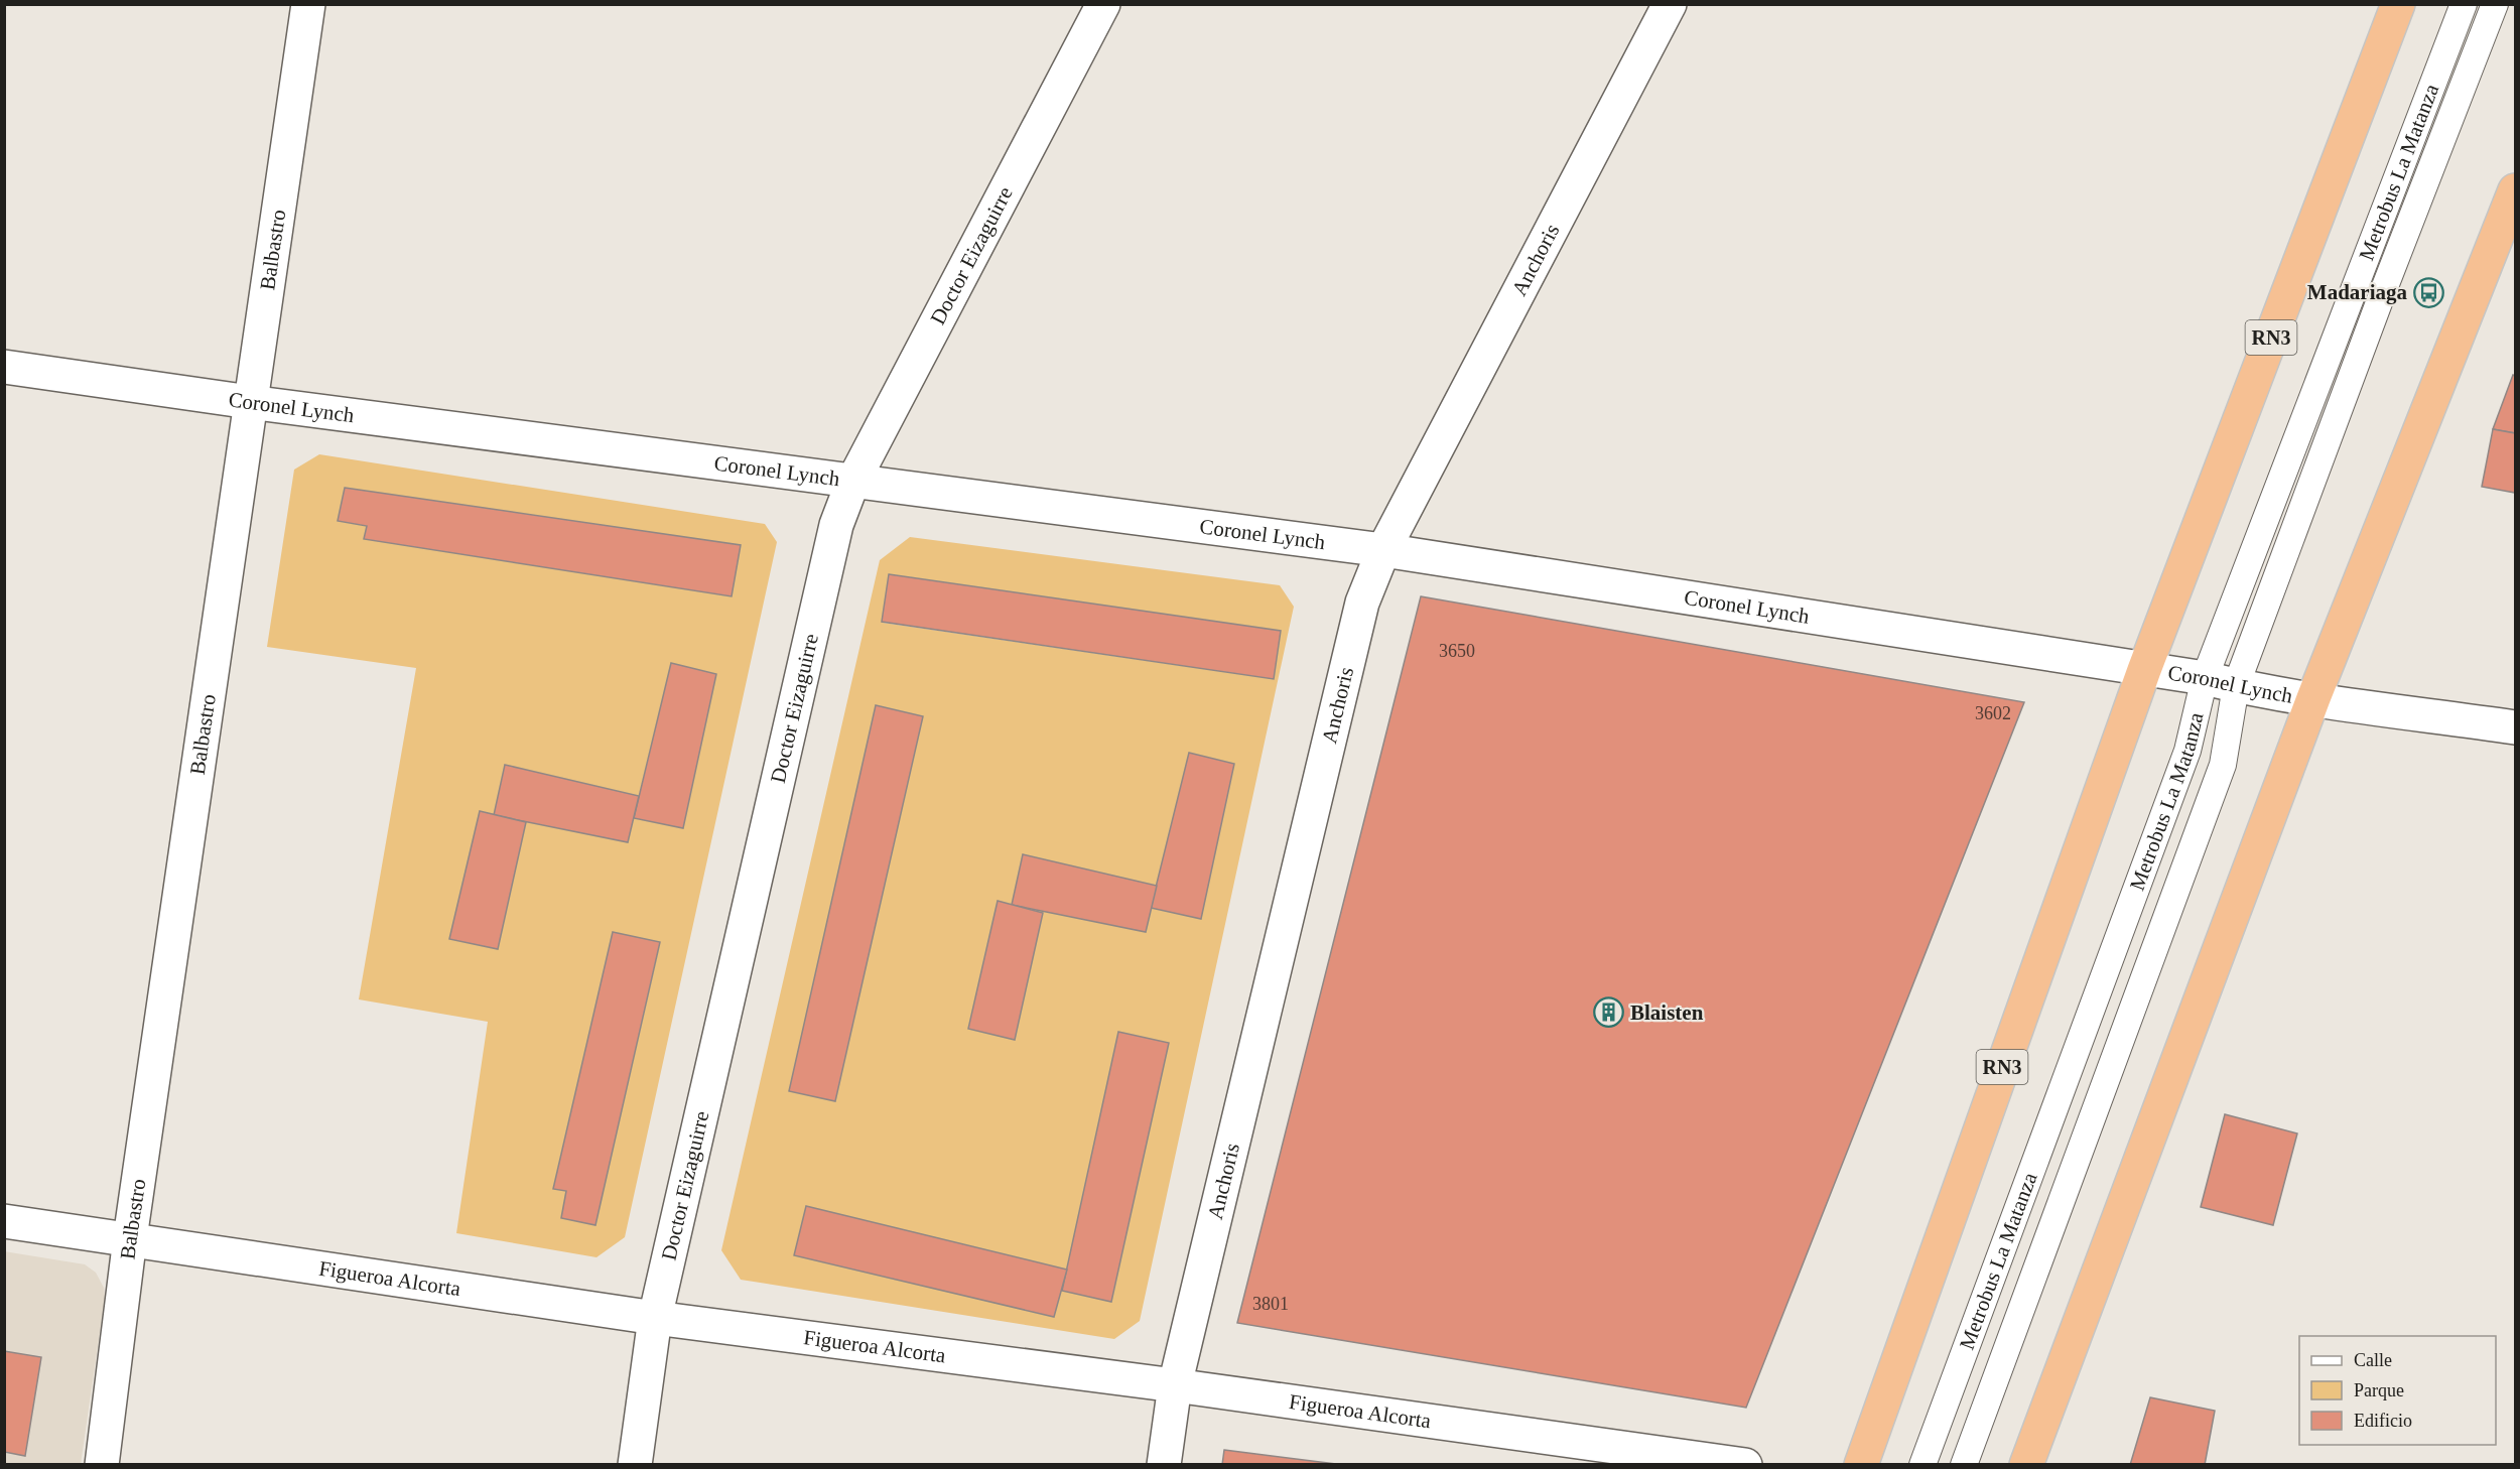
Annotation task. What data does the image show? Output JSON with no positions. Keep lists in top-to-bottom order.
{
  "streets": {
    "highway": ["RN3"],
    "street": [
      "Balbastro",
      "Doctor Eizaguirre",
      "Anchoris",
      "Coronel Lynch",
      "Figueroa Alcorta"
    ],
    "lane": ["Metrobus La Matanza"]
  },
  "crossings": [
    ["Metrobus La Matanza", "Coronel Lynch"],
    ["Balbastro", "Coronel Lynch"],
    ["Balbastro", "Figueroa Alcorta"],
    ["Doctor Eizaguirre", "Coronel Lynch"],
    ["Doctor Eizaguirre", "Figueroa Alcorta"],
    ["Anchoris", "Coronel Lynch"],
    ["Anchoris", "Figueroa Alcorta"],
    ["RN3", "Coronel Lynch"]
  ],
  "places": {
    "bus stop": ["Madariaga"],
    "building": ["Blaisten"]
  },
  "house_numbers": ["3650", "3602", "3801"],
  "legend": ["Calle", "Parque", "Edificio"]
}
